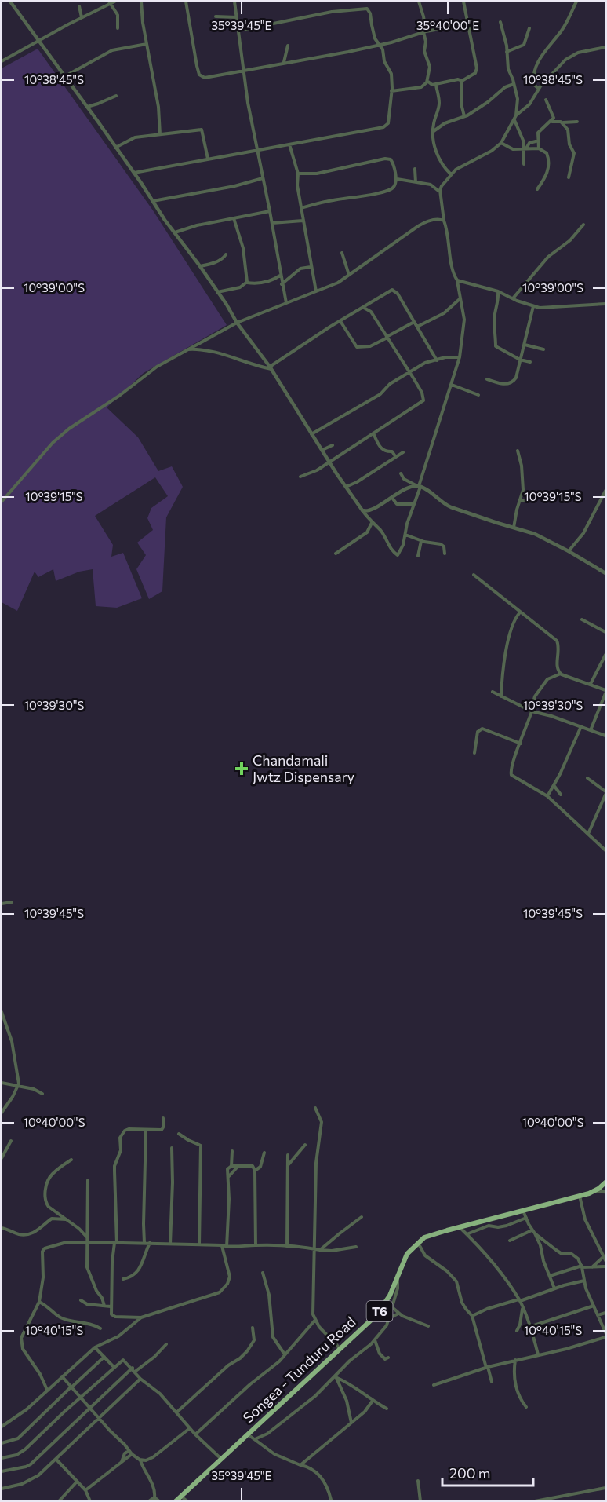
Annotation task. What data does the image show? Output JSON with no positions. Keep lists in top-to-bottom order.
{
  "streets": {
    "highway": ["T6", "Songea - Tunduru Road"]
  },
  "places": {
    "health": ["Chandamali Jwtz Dispensary"]
  },
  "scale_bar": "200 m",
  "coordinates": [
    "35°39'45\"E",
    "35°40'00\"E",
    "10°38'45\"S",
    "10°39'00\"S",
    "10°39'15\"S",
    "10°39'30\"S",
    "10°39'45\"S",
    "10°40'00\"S",
    "10°40'15\"S"
  ]
}
